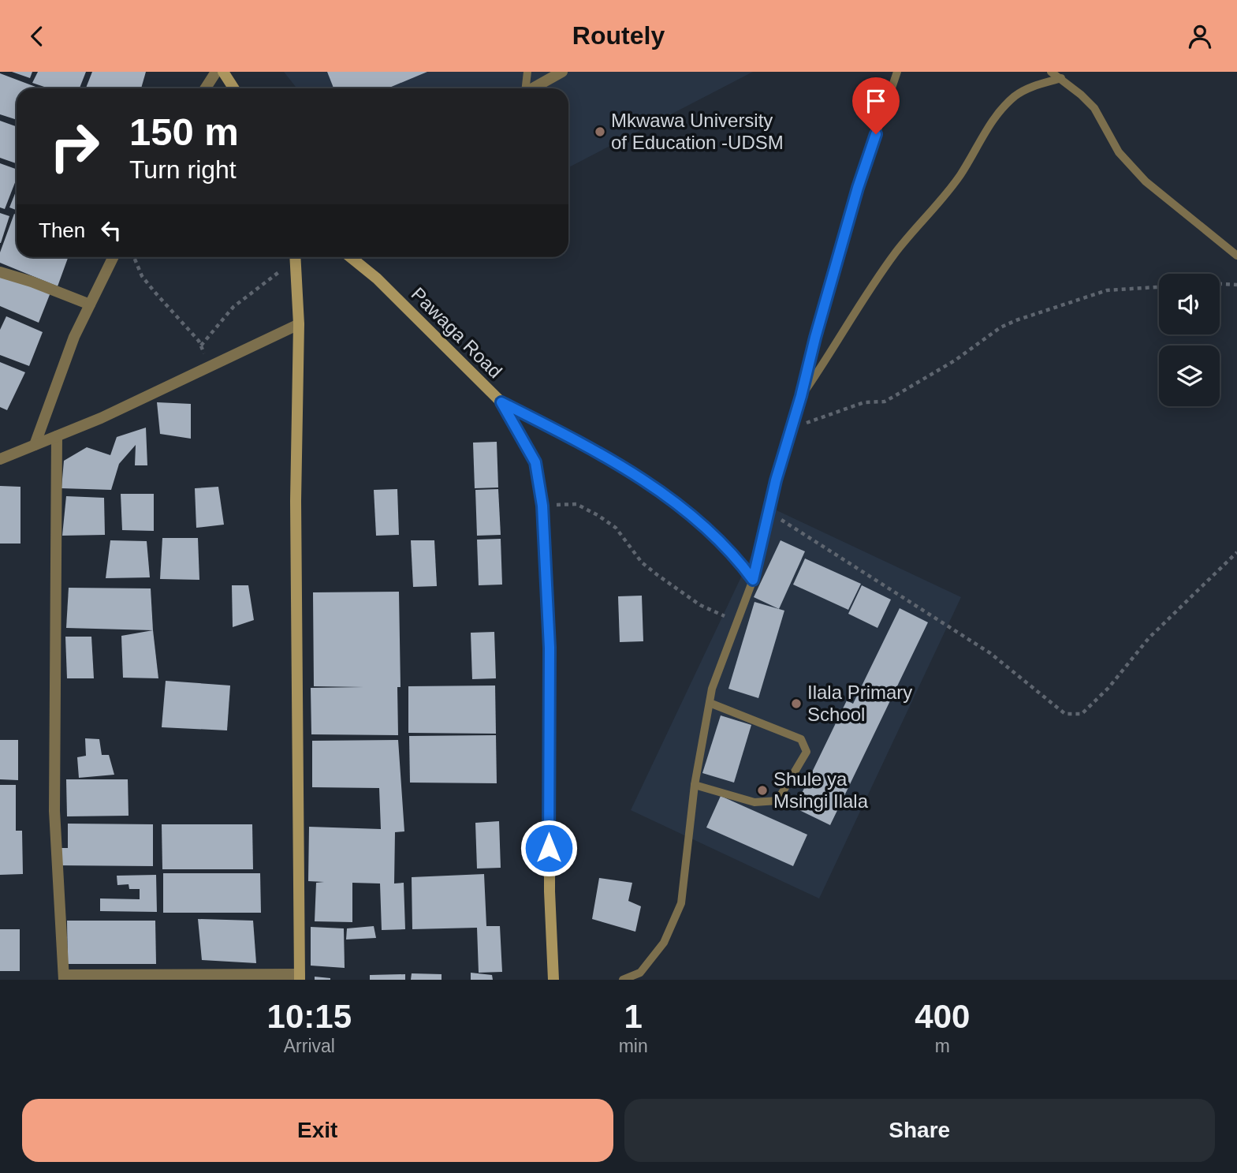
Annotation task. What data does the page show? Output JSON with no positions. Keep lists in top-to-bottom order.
{
  "streets": {
    "main road": ["Pawaga Road"]
  },
  "places": ["Mkwawa University of Education -UDSM", "Ilala Primary School", "Shule ya Msingi Ilala"],
  "page": {
    "header": "Routely",
    "turn": ["150 m", "Turn right"],
    "then": "Then",
    "eta": [
      "10:15",
      "Arrival",
      "1",
      "min",
      "400",
      "m"
    ],
    "buttons": ["Exit", "Share"]
  }
}
